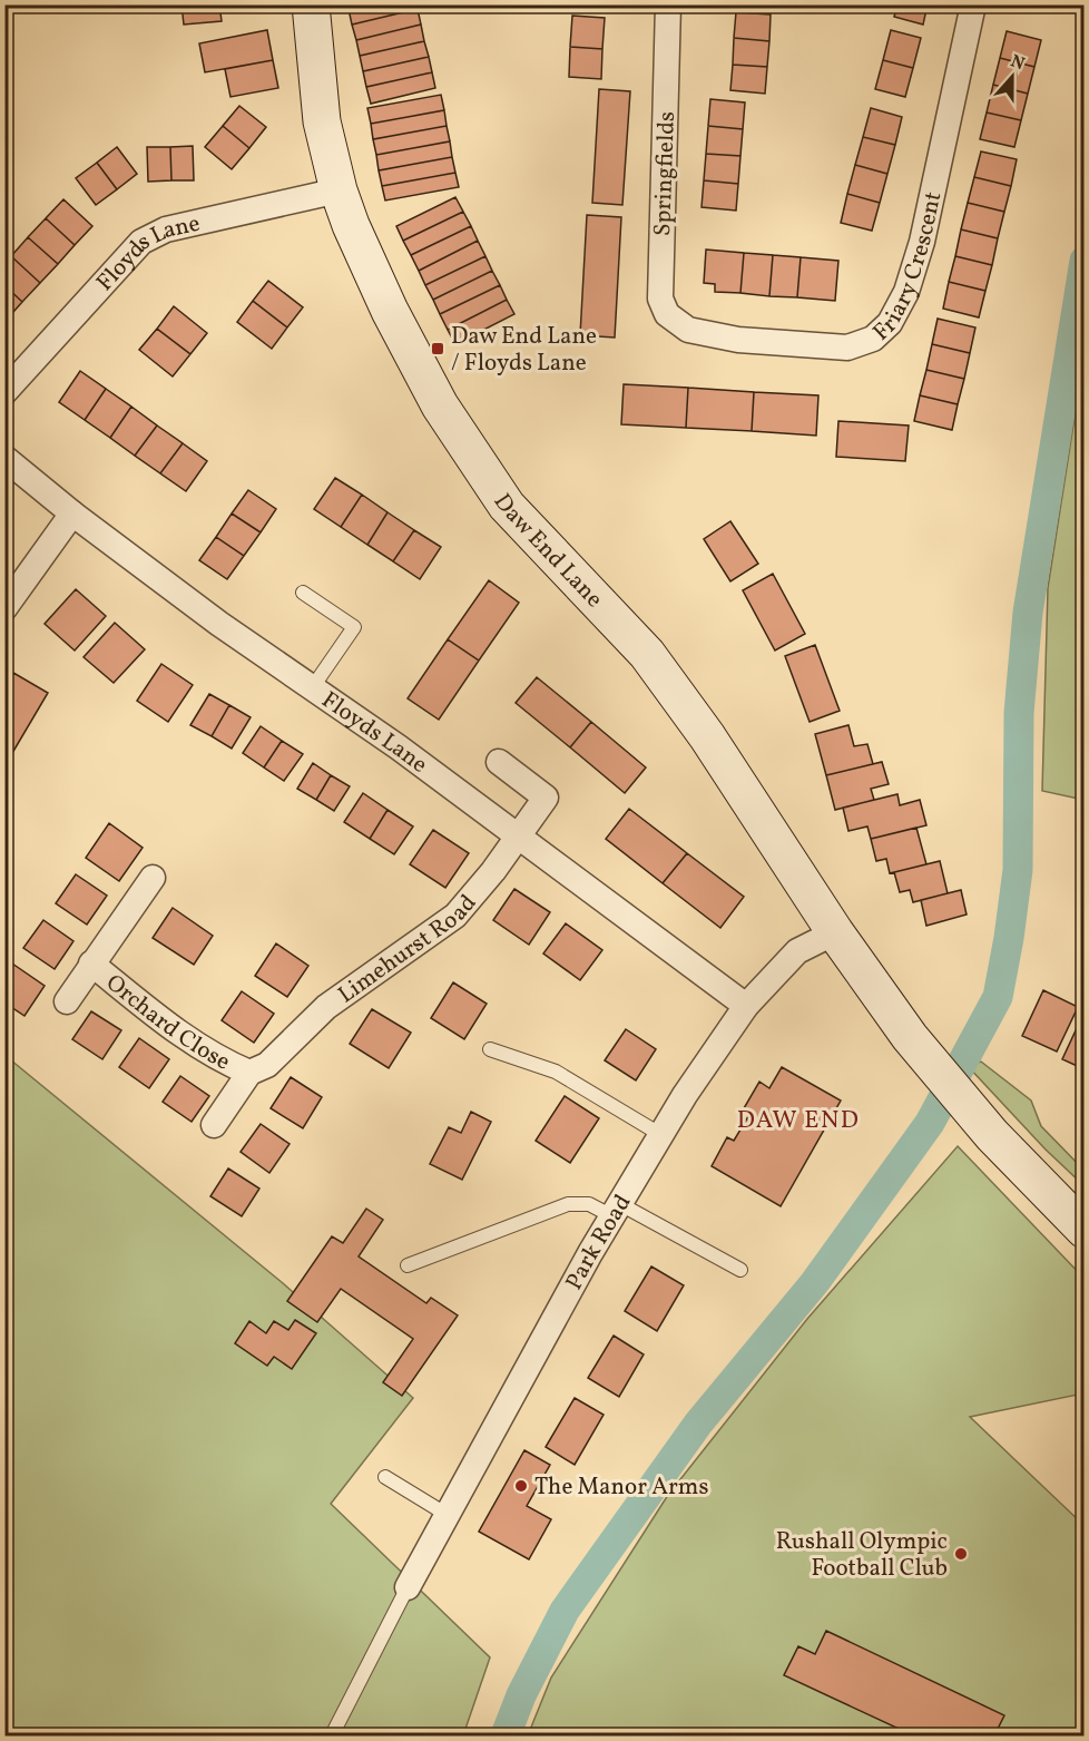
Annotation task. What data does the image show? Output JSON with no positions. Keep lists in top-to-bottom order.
{
  "streets": {
    "main road": ["Daw End Lane"],
    "street": [
      "Springfields",
      "Floyds Lane",
      "Friary Crescent",
      "Limehurst Road",
      "Orchard Close",
      "Park Road"
    ]
  },
  "crossings": [
    ["Springfields", "Friary Crescent"],
    ["Floyds Lane", "Daw End Lane"],
    ["Floyds Lane", "Limehurst Road"],
    ["Floyds Lane", "Park Road"],
    ["Daw End Lane", "Park Road"],
    ["Limehurst Road", "Orchard Close"]
  ],
  "districts": ["DAW END"],
  "places": {
    "transit": ["Daw End Lane / Floyds Lane"],
    "other": ["The Manor Arms", "Rushall Olympic Football Club"]
  },
  "north": "top"
}
